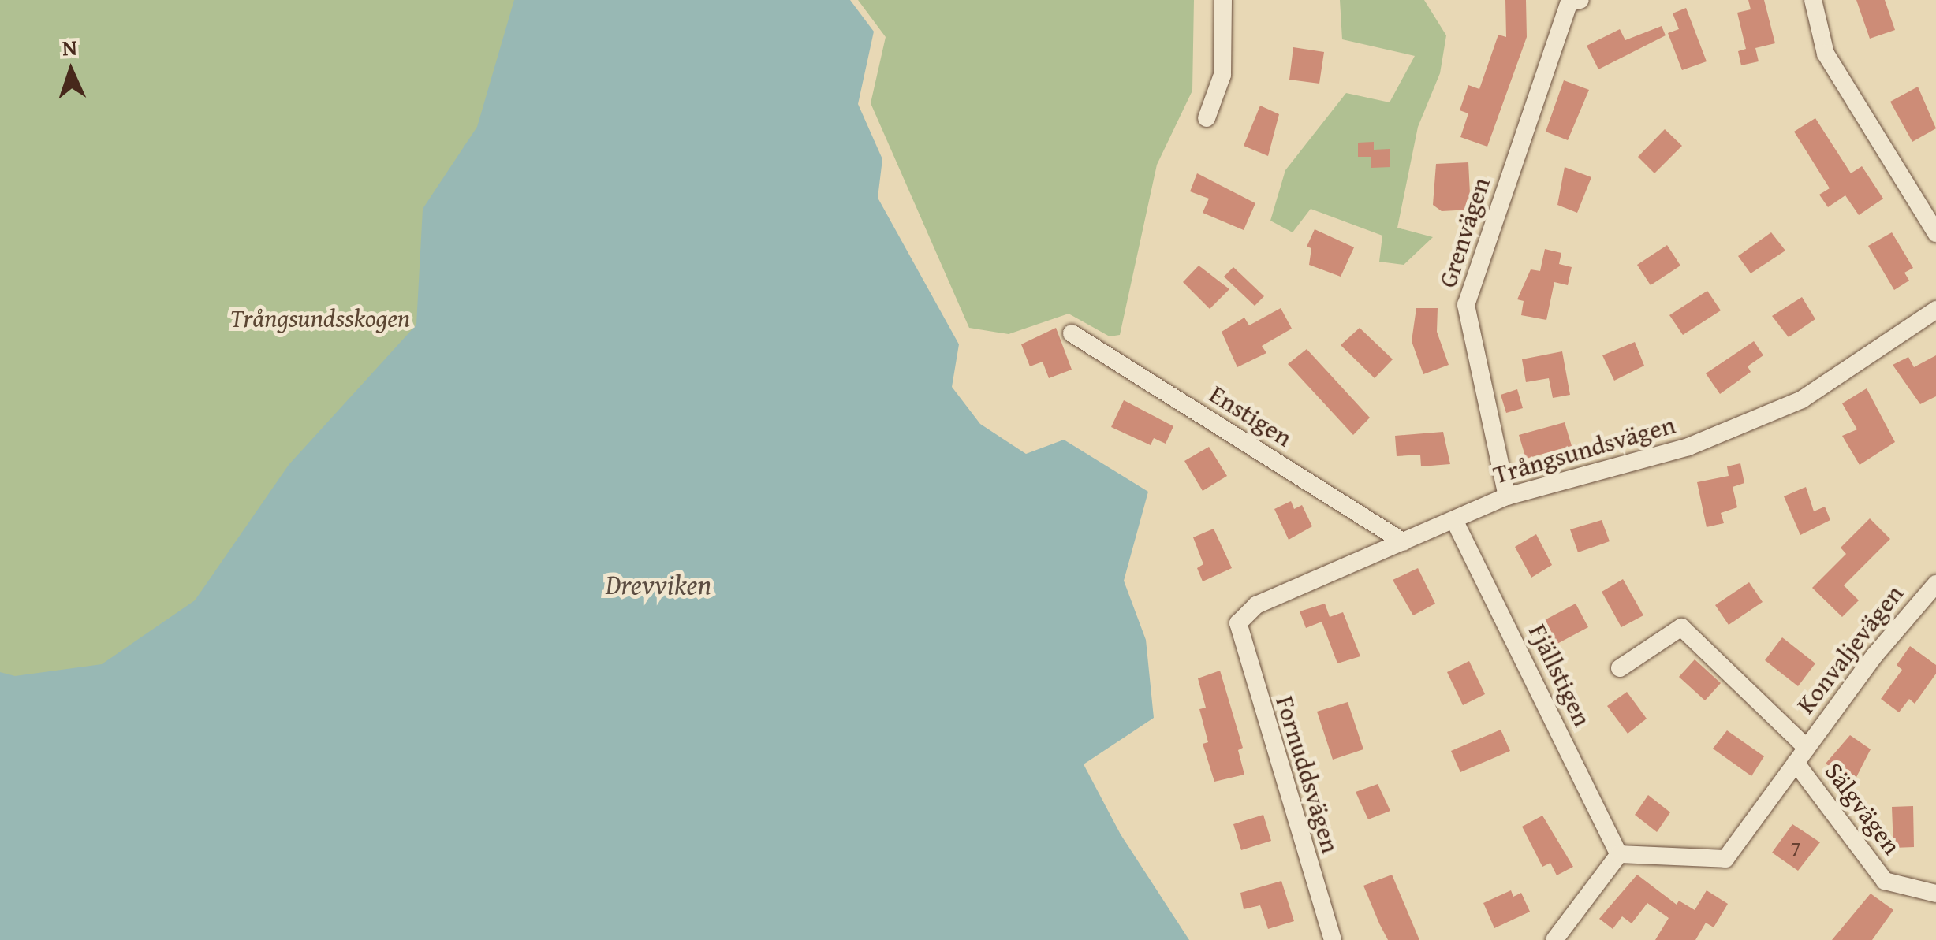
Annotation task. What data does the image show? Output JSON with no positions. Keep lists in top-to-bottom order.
{
  "streets": {
    "street": [
      "Grenvägen",
      "Enstigen",
      "Trångsundsvägen",
      "Konvaljevägen",
      "Fjällstigen",
      "Fornuddsvägen",
      "Sälgvägen"
    ]
  },
  "crossings": [
    ["Grenvägen", "Trångsundsvägen"],
    ["Enstigen", "Trångsundsvägen"],
    ["Trångsundsvägen", "Fjällstigen"],
    ["Trångsundsvägen", "Fornuddsvägen"],
    ["Konvaljevägen", "Fjällstigen"],
    ["Konvaljevägen", "Sälgvägen"]
  ],
  "water": ["Drevviken"],
  "parks": ["Trångsundsskogen"],
  "house_numbers": ["7"],
  "north": "top"
}
